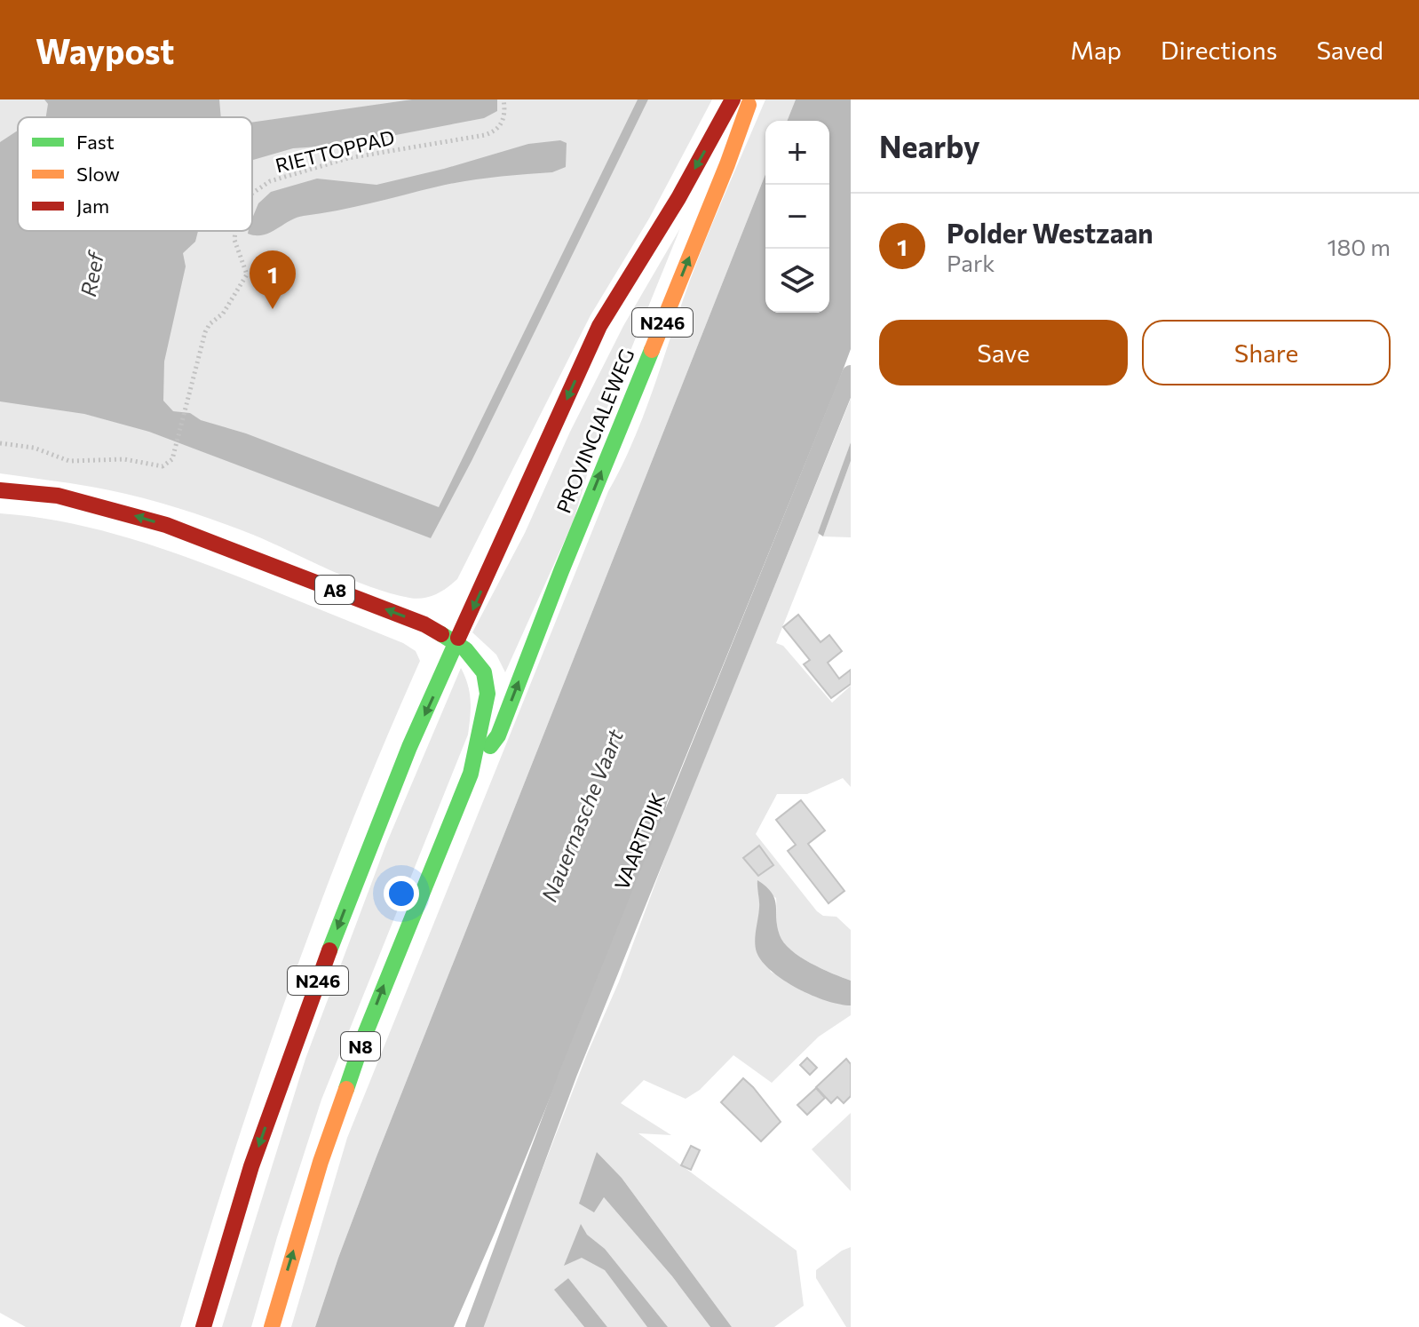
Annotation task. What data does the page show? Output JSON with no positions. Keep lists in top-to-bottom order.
{
  "streets": {
    "highway": [
      "N246",
      "PROVINCIALEWEG",
      "A8",
      "N8"
    ],
    "street": ["VAARTDIJK"],
    "path": ["RIETTOPPAD"]
  },
  "crossings": [
    ["N246", "PROVINCIALEWEG"],
    ["N246", "A8"],
    ["PROVINCIALEWEG", "A8"],
    ["PROVINCIALEWEG", "N8"],
    ["A8", "N8"]
  ],
  "water": ["Reef", "Nauernasche Vaart"],
  "legend": ["Fast", "Slow", "Jam"],
  "page": {
    "header": "Waypost",
    "nav": ["Map", "Directions", "Saved"],
    "heading": "Nearby",
    "map_buttons": ["+", "−"],
    "list": [
      {
        "mark": "1",
        "name": "Polder Westzaan",
        "note": "Park",
        "value": "180 m"
      }
    ],
    "pins": "1",
    "buttons": ["Save", "Share"]
  }
}
